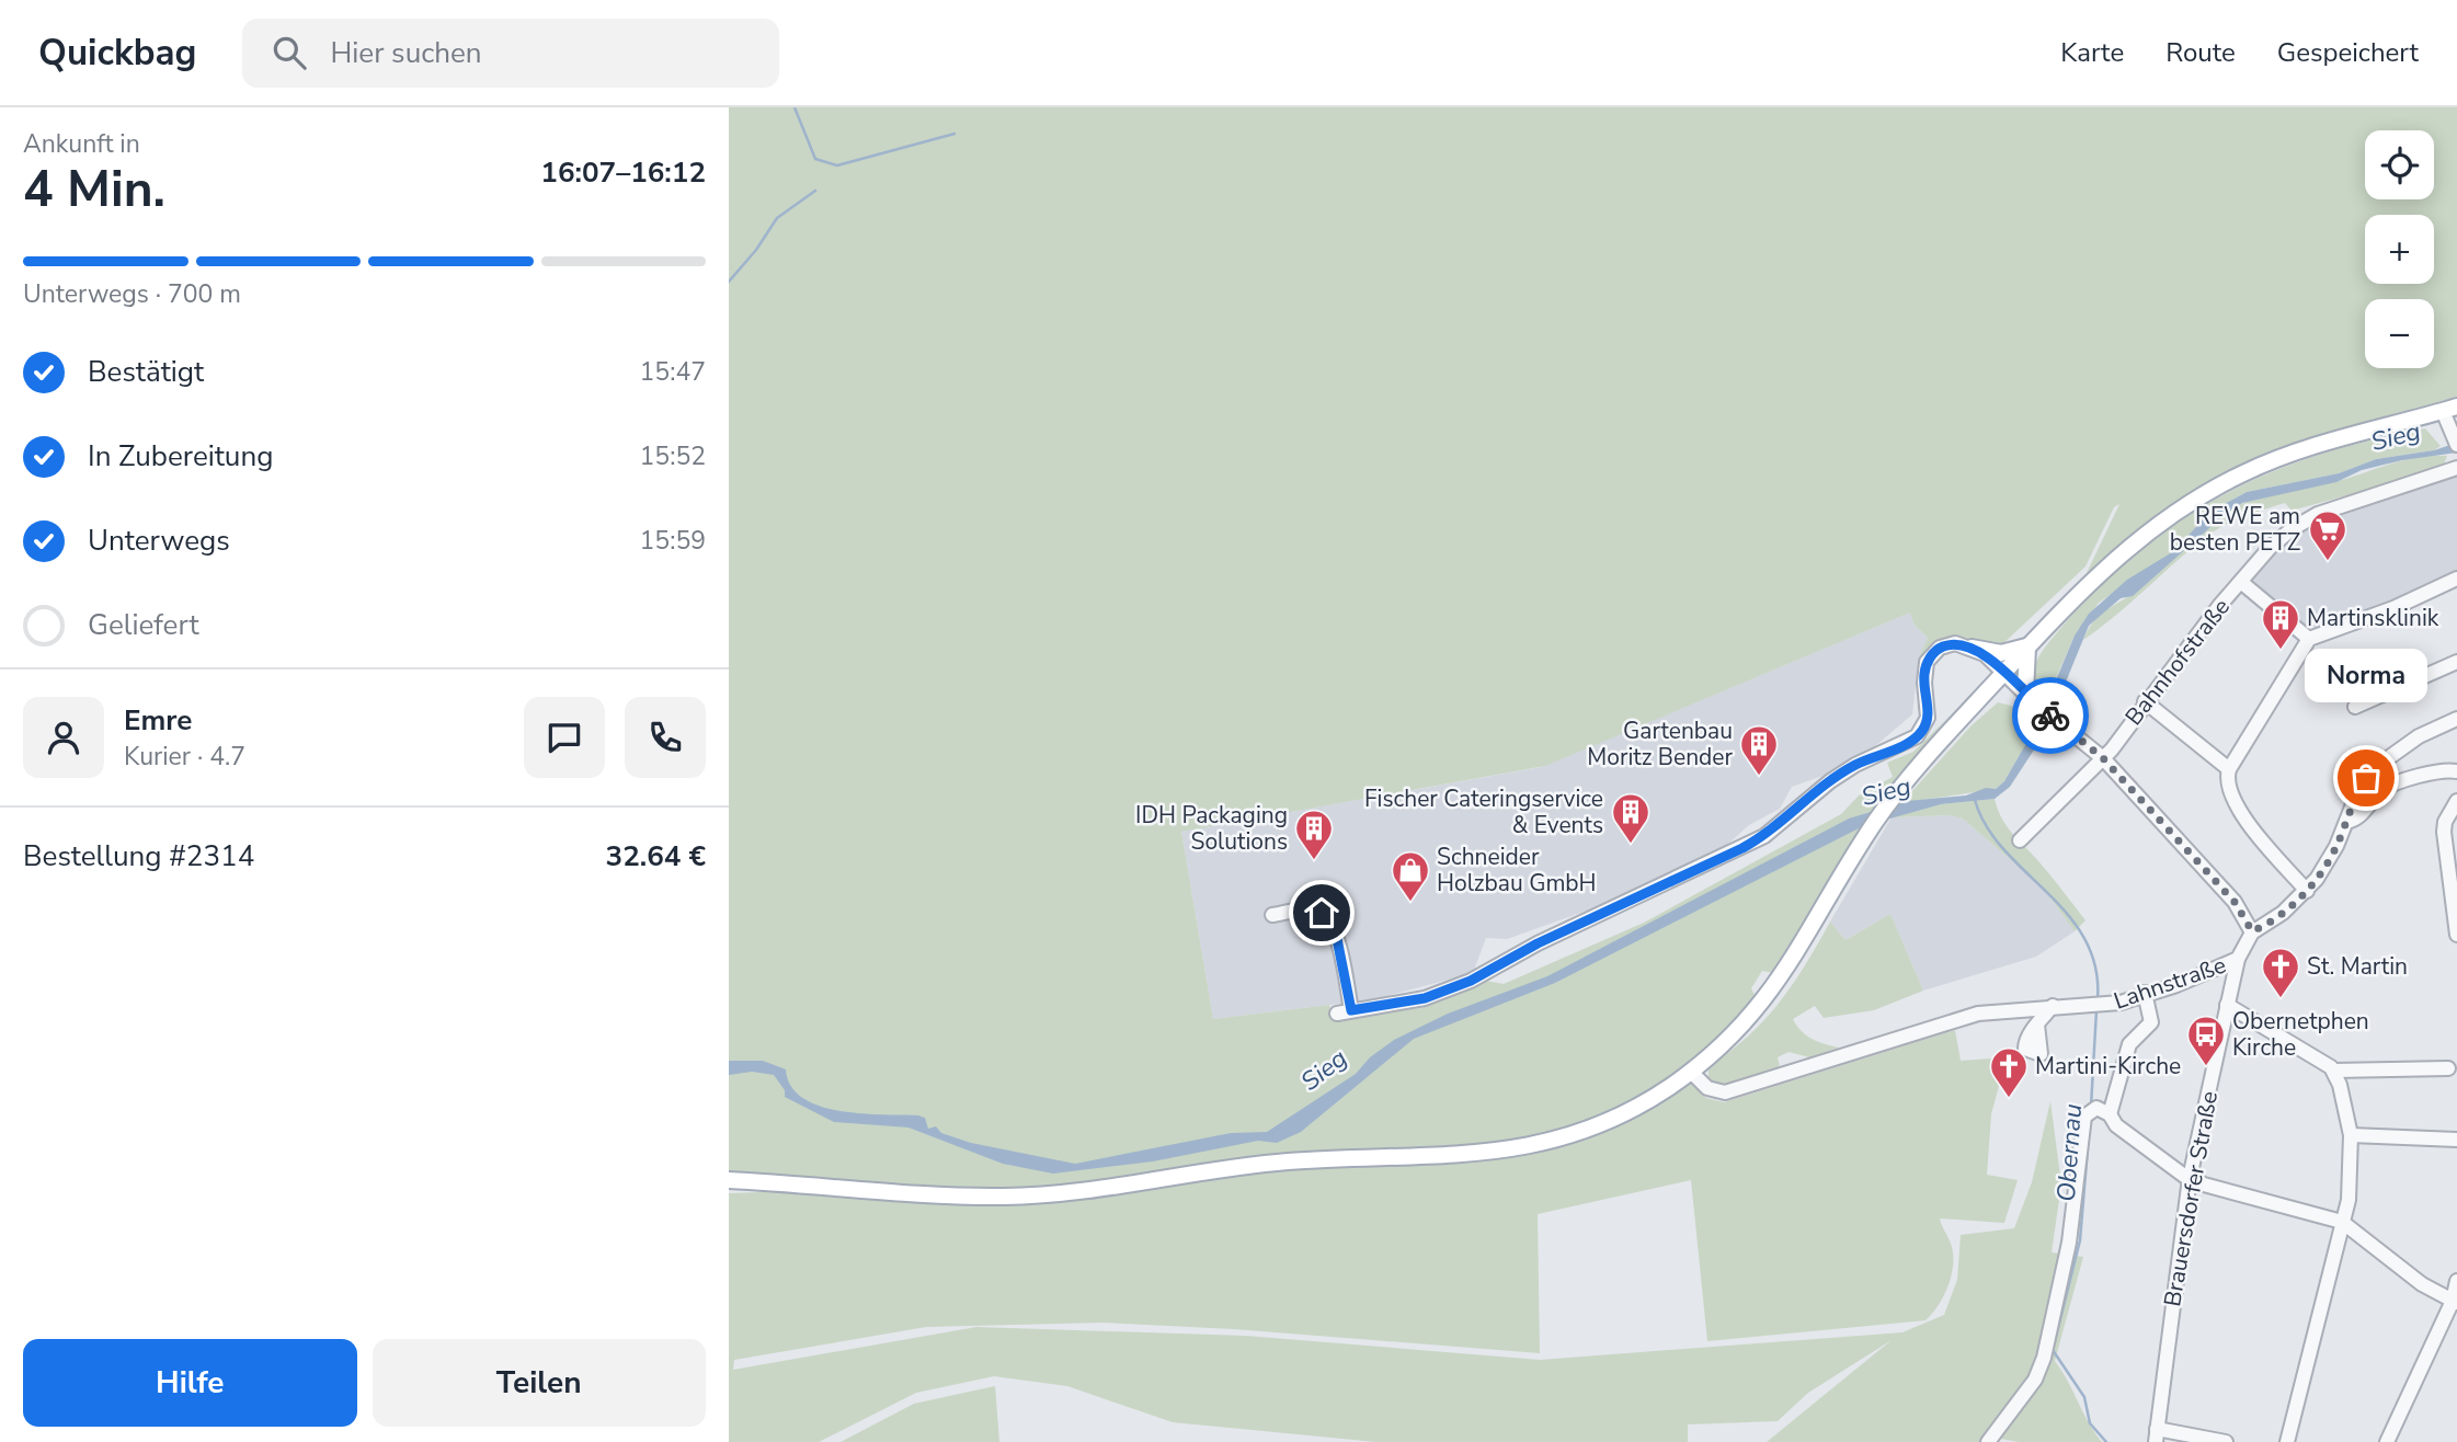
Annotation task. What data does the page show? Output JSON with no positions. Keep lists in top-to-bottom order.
{
  "streets": {
    "street": ["Bahnhofstraße", "Lahnstraße", "Brauersdorfer Straße"]
  },
  "crossings": [
    ["Lahnstraße", "Brauersdorfer Straße"]
  ],
  "water": ["Sieg", "Obernau"],
  "places": {
    "supermarket": ["REWE am besten PETZ"],
    "building": [
      "Martinsklinik",
      "Gartenbau Moritz Bender",
      "Fischer Cateringservice & Events",
      "IDH Packaging Solutions"
    ],
    "other": ["Norma"],
    "shop": ["Schneider Holzbau GmbH"],
    "church": ["St. Martin", "Martini-Kirche"],
    "bus stop": ["Obernetphen Kirche"]
  },
  "page": {
    "header": "Quickbag",
    "search": "Hier suchen",
    "nav": ["Karte", "Route", "Gespeichert"],
    "heading": ["4 Min.", "Ankunft in", "16:07–16:12"],
    "panel": [
      "Emre",
      "Kurier · 4.7",
      "Bestellung #2314",
      "32.64 €"
    ],
    "map_buttons": ["+", "−"],
    "bar": "Unterwegs · 700 m",
    "list": [
      ["Bestätigt", "15:47"],
      ["In Zubereitung", "15:52"],
      ["Unterwegs", "15:59"],
      "Geliefert"
    ],
    "bubble": "Norma",
    "buttons": ["Hilfe", "Teilen"]
  }
}
